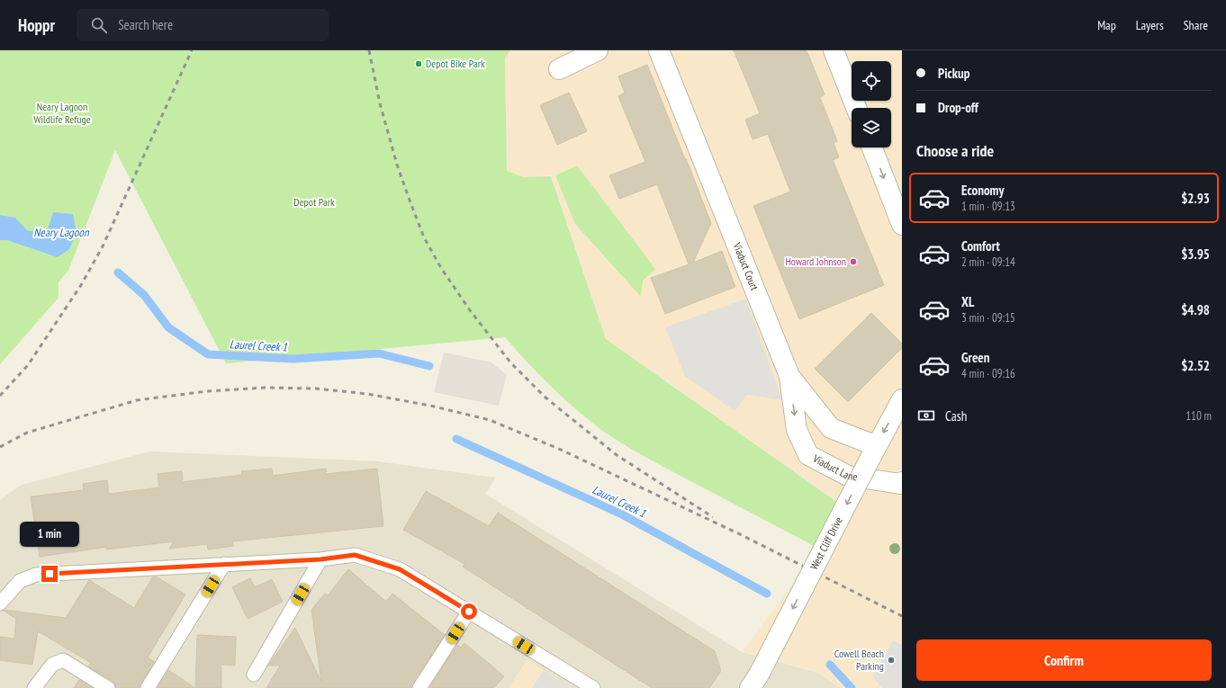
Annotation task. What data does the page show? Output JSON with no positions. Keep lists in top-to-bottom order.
{
  "streets": {
    "street": ["Viaduct Court", "Viaduct Lane", "West Cliff Drive"]
  },
  "crossings": [
    ["Viaduct Court", "Viaduct Lane"],
    ["Viaduct Court", "West Cliff Drive"]
  ],
  "one_way": ["Viaduct Lane", "West Cliff Drive"],
  "water": ["Neary Lagoon", "Laurel Creek 1"],
  "parks": ["Neary Lagoon Wildlife Refuge", "Depot Park"],
  "places": ["Depot Bike Park", "Howard Johnson", "Cowell Beach Parking"],
  "page": {
    "header": "Hoppr",
    "search": "Search here",
    "nav": ["Map", "Layers", "Share"],
    "banner": ["Pickup", "Drop-off"],
    "heading": "Choose a ride",
    "list": [
      {
        "name": "Economy",
        "note": "1 min · 09:13",
        "value": "$2.93"
      },
      {
        "name": "Comfort",
        "note": "2 min · 09:14",
        "value": "$3.95"
      },
      {
        "name": "XL",
        "note": "3 min · 09:15",
        "value": "$4.98"
      },
      {
        "name": "Green",
        "note": "4 min · 09:16",
        "value": "$2.52"
      }
    ],
    "pay": ["Cash", "110 m"],
    "bubble": "1 min",
    "buttons": "Confirm"
  }
}
